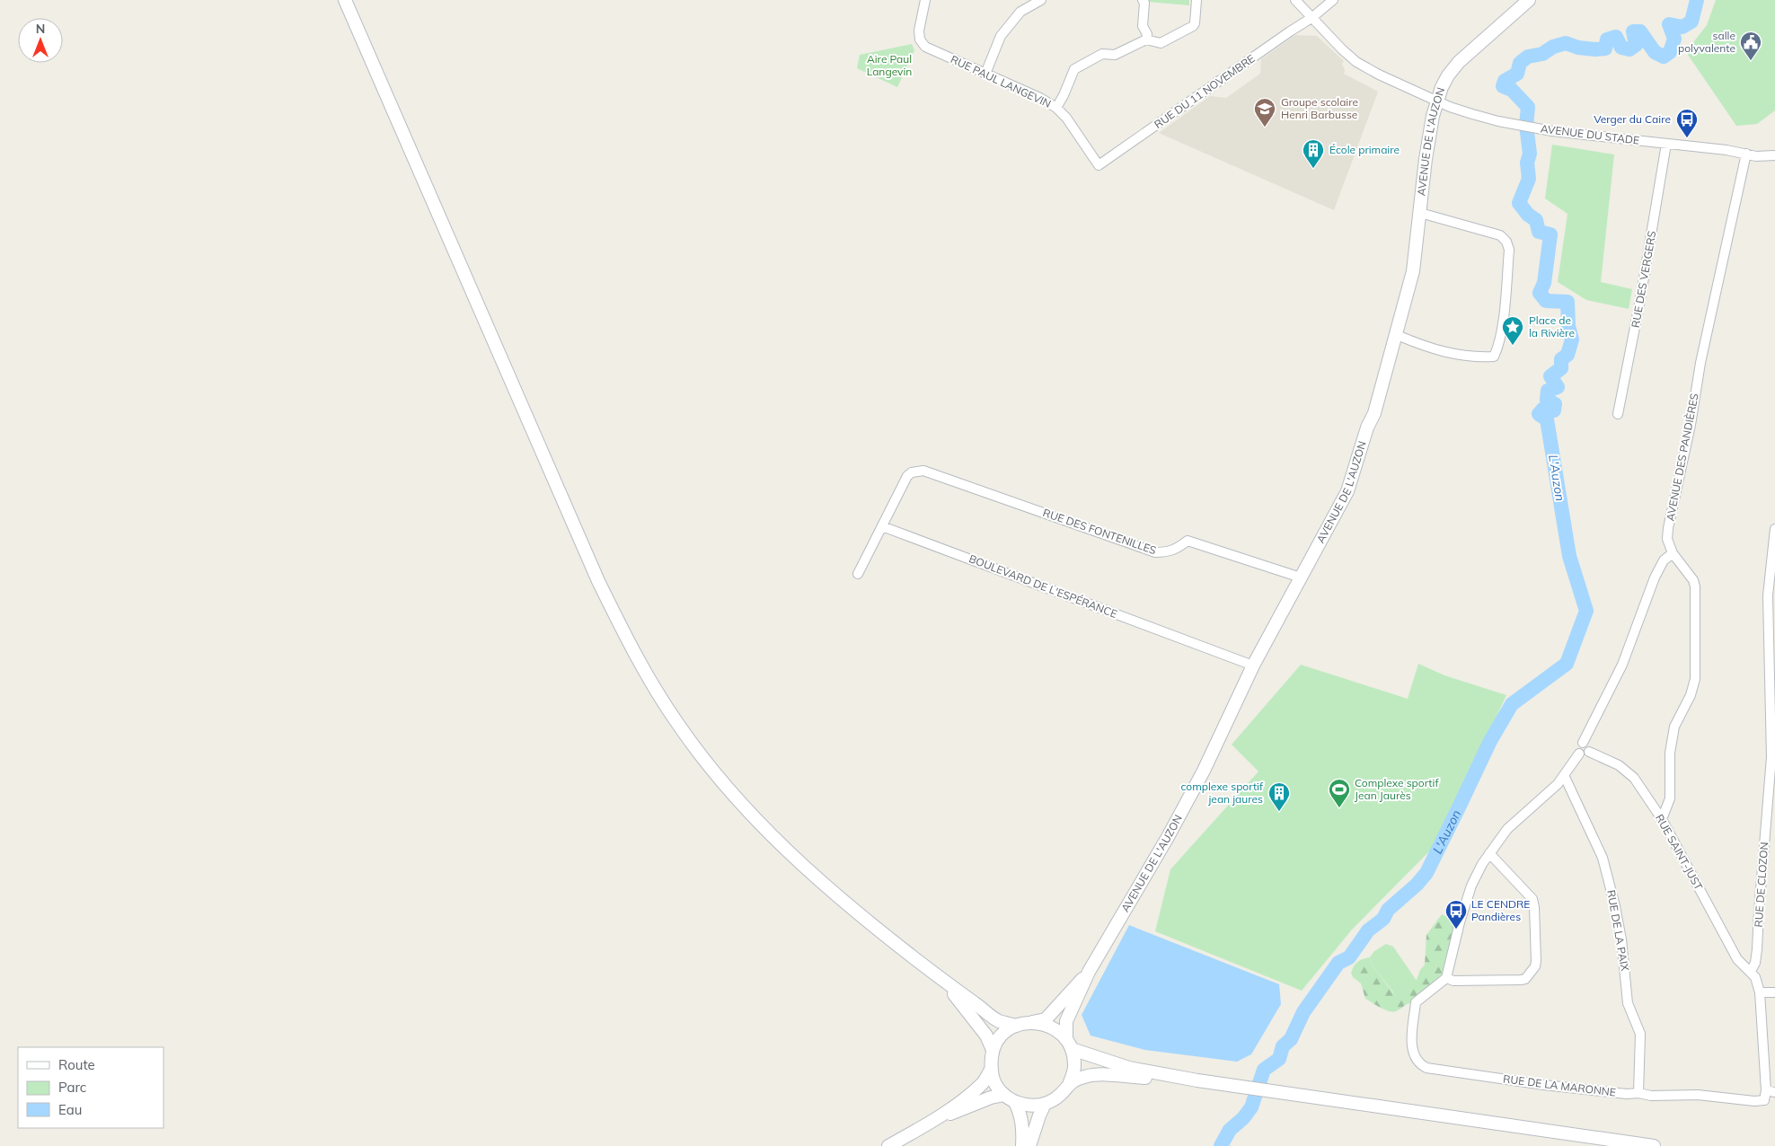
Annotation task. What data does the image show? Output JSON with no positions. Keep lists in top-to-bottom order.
{
  "streets": {
    "main road": ["AVENUE DE L'AUZON"],
    "street": [
      "RUE PAUL LANGEVIN",
      "RUE DU 11 NOVEMBRE",
      "AVENUE DU STADE",
      "RUE DES VERGERS",
      "AVENUE DES PANDIÈRES",
      "RUE DES FONTENILLES",
      "BOULEVARD DE L'ESPÉRANCE",
      "RUE SAINT-JUST",
      "RUE DE CLOZON",
      "RUE DE LA PAIX",
      "RUE DE LA MARONNE"
    ]
  },
  "crossings": [
    ["RUE PAUL LANGEVIN", "RUE DU 11 NOVEMBRE"],
    ["RUE DU 11 NOVEMBRE", "AVENUE DU STADE"],
    ["AVENUE DU STADE", "AVENUE DE L'AUZON"],
    ["AVENUE DU STADE", "RUE DES VERGERS"],
    ["AVENUE DU STADE", "AVENUE DES PANDIÈRES"],
    ["AVENUE DE L'AUZON", "RUE DES FONTENILLES"],
    ["AVENUE DE L'AUZON", "BOULEVARD DE L'ESPÉRANCE"],
    ["RUE DES FONTENILLES", "BOULEVARD DE L'ESPÉRANCE"],
    ["RUE SAINT-JUST", "RUE DE CLOZON"],
    ["RUE DE LA PAIX", "RUE DE LA MARONNE"]
  ],
  "water": ["L'Auzon"],
  "parks": ["Aire Paul Langevin"],
  "places": {
    "public building": ["salle polyvalente"],
    "school or university": ["Groupe scolaire Henri Barbusse"],
    "bus stop": ["Verger du Caire", "LE CENDRE Pandières"],
    "building": ["École primaire", "complexe sportif jean jaures"],
    "place": ["Place de la Rivière"],
    "sports": ["Complexe sportif Jean Jaurès"]
  },
  "legend": ["Route", "Parc", "Eau"],
  "north": "top"
}
